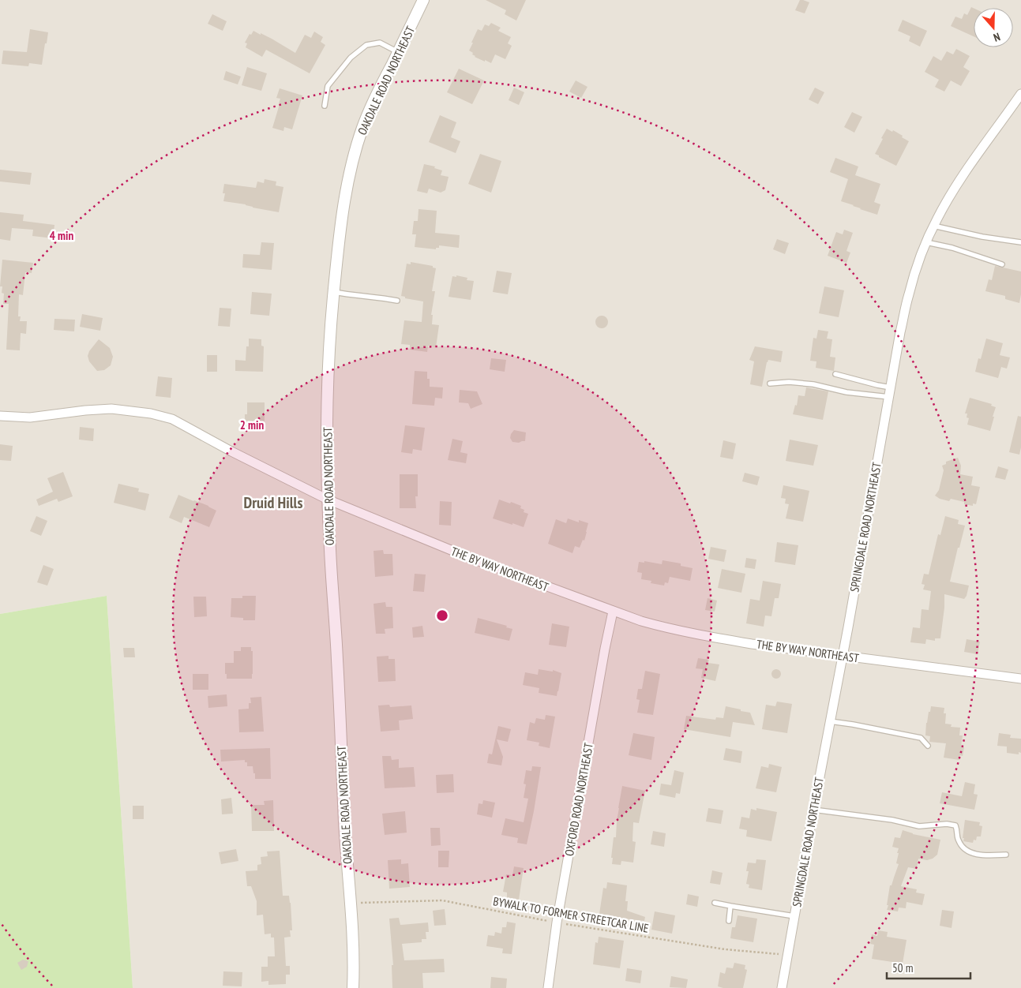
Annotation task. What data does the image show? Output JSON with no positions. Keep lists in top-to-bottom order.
{
  "streets": {
    "street": [
      "OAKDALE ROAD NORTHEAST",
      "SPRINGDALE ROAD NORTHEAST",
      "THE BY WAY NORTHEAST",
      "OXFORD ROAD NORTHEAST"
    ],
    "path": ["BYWALK TO FORMER STREETCAR LINE"]
  },
  "crossings": [
    ["OAKDALE ROAD NORTHEAST", "THE BY WAY NORTHEAST"],
    ["OAKDALE ROAD NORTHEAST", "BYWALK TO FORMER STREETCAR LINE"],
    ["SPRINGDALE ROAD NORTHEAST", "THE BY WAY NORTHEAST"],
    ["SPRINGDALE ROAD NORTHEAST", "BYWALK TO FORMER STREETCAR LINE"],
    ["THE BY WAY NORTHEAST", "OXFORD ROAD NORTHEAST"],
    ["OXFORD ROAD NORTHEAST", "BYWALK TO FORMER STREETCAR LINE"]
  ],
  "districts": ["Druid Hills"],
  "scale_bar": "50 m",
  "north": "bottom",
  "rings": ["4 min", "2 min"]
}
